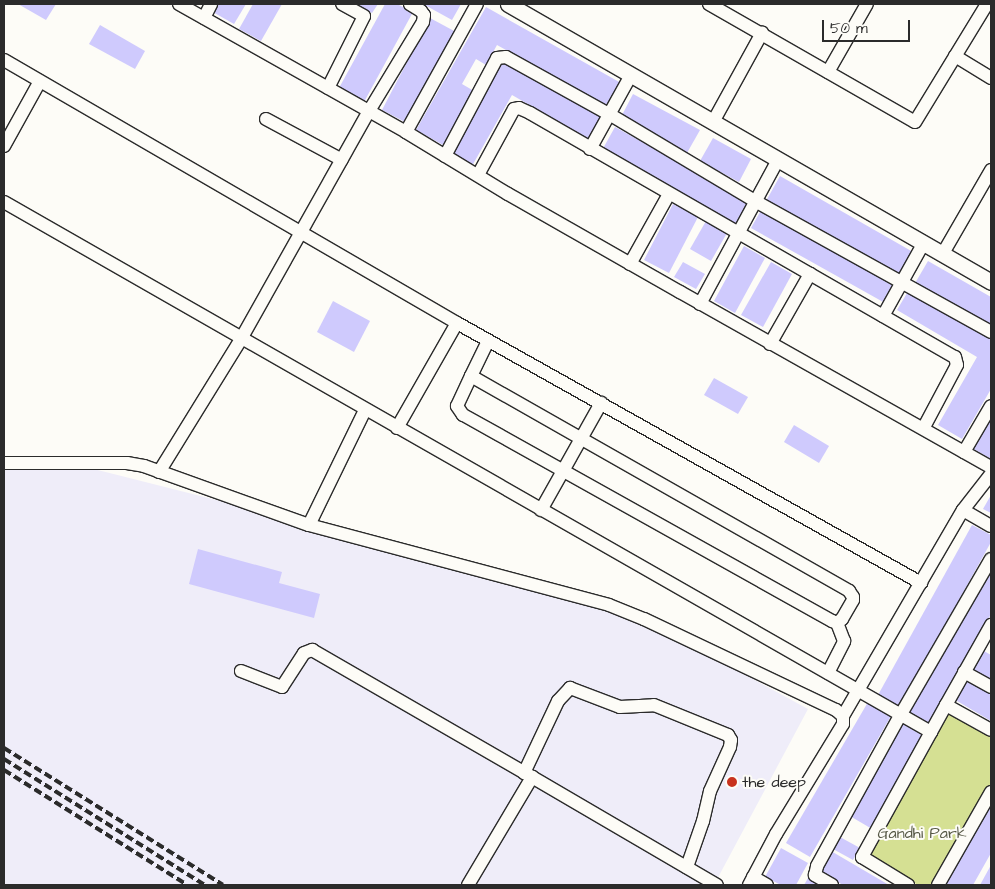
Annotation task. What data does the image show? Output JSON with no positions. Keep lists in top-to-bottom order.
{
  "parks": ["Gandhi Park"],
  "places": ["the deep"],
  "scale_bar": "50 m"
}
